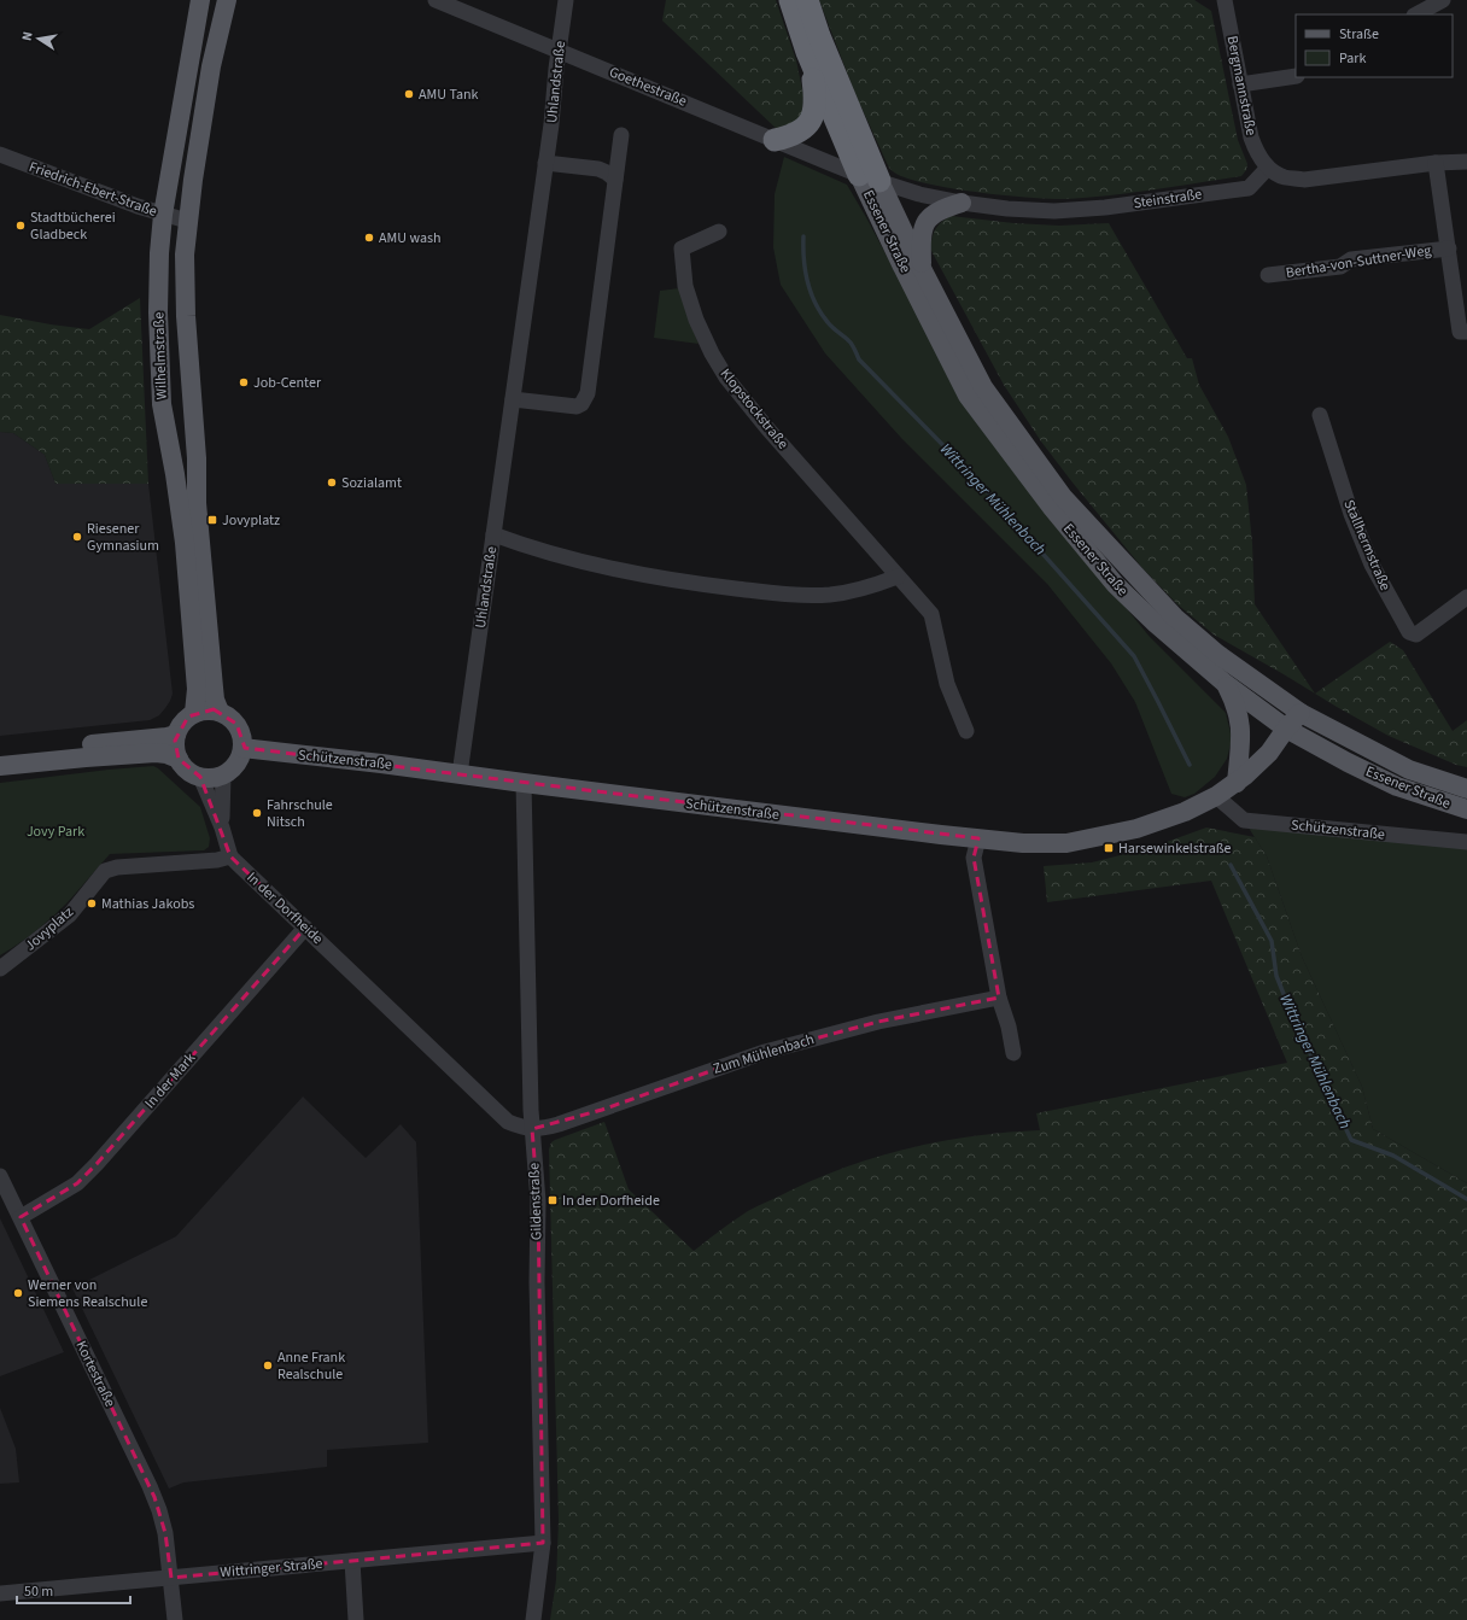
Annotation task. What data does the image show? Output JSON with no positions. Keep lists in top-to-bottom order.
{
  "streets": {
    "main road": ["Essener Straße", "Wilhelmstraße", "Schützenstraße"],
    "street": [
      "Uhlandstraße",
      "Bergmannstraße",
      "Goethestraße",
      "Friedrich-Ebert-Straße",
      "Steinstraße",
      "Bertha-von-Suttner-Weg",
      "Klopstockstraße",
      "Stallhermstraße",
      "In der Dorfheide",
      "Jovyplatz",
      "Zum Mühlenbach",
      "In der Mark",
      "Gildenstraße",
      "Kortestraße",
      "Wittringer Straße"
    ]
  },
  "crossings": [
    ["Uhlandstraße", "Goethestraße"],
    ["Uhlandstraße", "Schützenstraße"],
    ["Bergmannstraße", "Steinstraße"],
    ["Goethestraße", "Steinstraße"],
    ["Goethestraße", "Essener Straße"],
    ["Friedrich-Ebert-Straße", "Wilhelmstraße"],
    ["Steinstraße", "Essener Straße"],
    ["Essener Straße", "Schützenstraße"],
    ["Wilhelmstraße", "Schützenstraße"],
    ["Schützenstraße", "Gildenstraße"],
    ["In der Dorfheide", "Jovyplatz"],
    ["In der Dorfheide", "Zum Mühlenbach"],
    ["In der Dorfheide", "In der Mark"],
    ["In der Dorfheide", "Gildenstraße"],
    ["Zum Mühlenbach", "Gildenstraße"],
    ["In der Mark", "Kortestraße"],
    ["Gildenstraße", "Wittringer Straße"],
    ["Kortestraße", "Wittringer Straße"]
  ],
  "water": ["Wittringer Mühlenbach"],
  "parks": ["Jovy Park"],
  "places": {
    "other": [
      "AMU Tank",
      "Stadtbücherei Gladbeck",
      "AMU wash",
      "Job-Center",
      "Sozialamt",
      "Riesener Gymnasium",
      "Fahrschule Nitsch",
      "Mathias Jakobs",
      "Werner von Siemens Realschule",
      "Anne Frank Realschule"
    ],
    "transit": ["Jovyplatz", "Harsewinkelstraße", "In der Dorfheide"]
  },
  "legend": ["Straße", "Park"],
  "scale_bar": "50 m",
  "north": "left"
}
